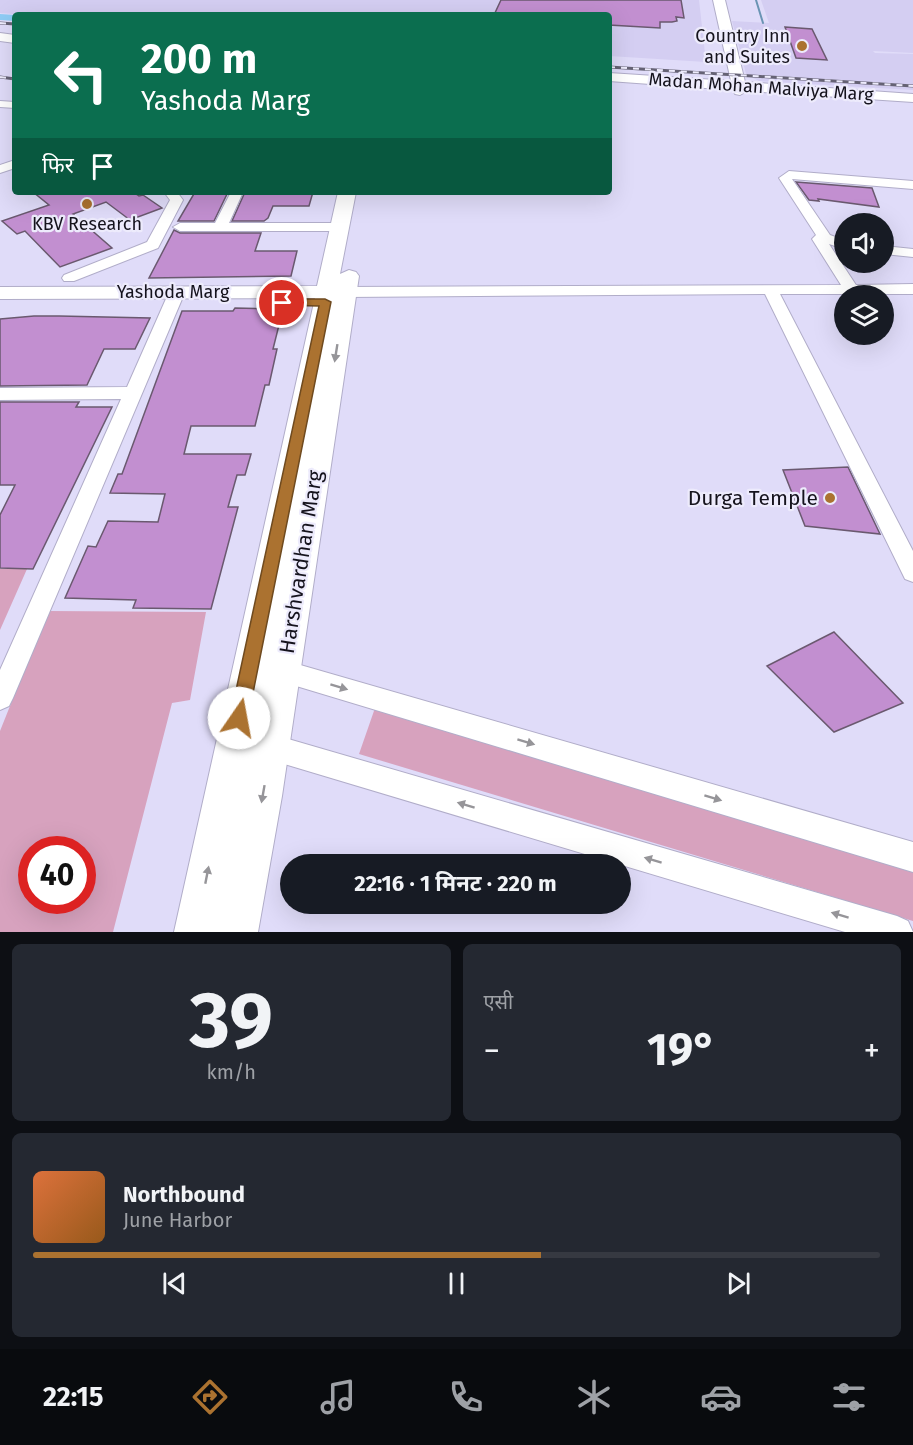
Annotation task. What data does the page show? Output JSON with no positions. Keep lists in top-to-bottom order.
{
  "streets": {
    "street": ["Madan Mohan Malviya Marg", "Yashoda Marg", "Harshvardhan Marg"]
  },
  "crossings": [
    ["Yashoda Marg", "Harshvardhan Marg"]
  ],
  "places": ["Country Inn and Suites", "KBV Research", "Durga Temple"],
  "page": {
    "turn": ["200 m", "Yashoda Marg"],
    "then": "फिर",
    "limit": "40",
    "trip": "22:16 · 1 मिनट · 220 m",
    "tile": [
      ["39", "km/h"],
      "एसी"
    ],
    "heat": ["−", "19°", "+"],
    "song": ["Northbound", "June Harbor"],
    "tabs": "22:15"
  }
}
